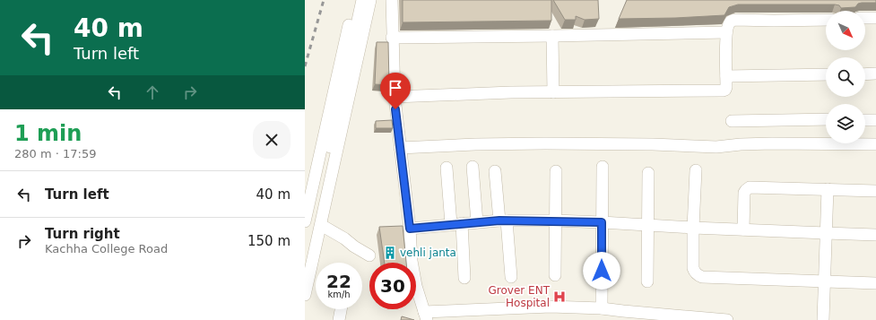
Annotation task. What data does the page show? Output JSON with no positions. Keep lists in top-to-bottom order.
{
  "places": {
    "building": ["vehli janta"],
    "hospital": ["Grover ENT Hospital"]
  },
  "north": "bottom right",
  "page": {
    "turn": ["40 m", "Turn left"],
    "heading": ["1 min", "280 m · 17:59"],
    "list": [
      {
        "name": "Turn left",
        "value": "40 m"
      },
      {
        "name": "Turn right",
        "note": "Kachha College Road",
        "value": "150 m"
      }
    ],
    "speed": "22 km/h",
    "limit": "30"
  }
}
